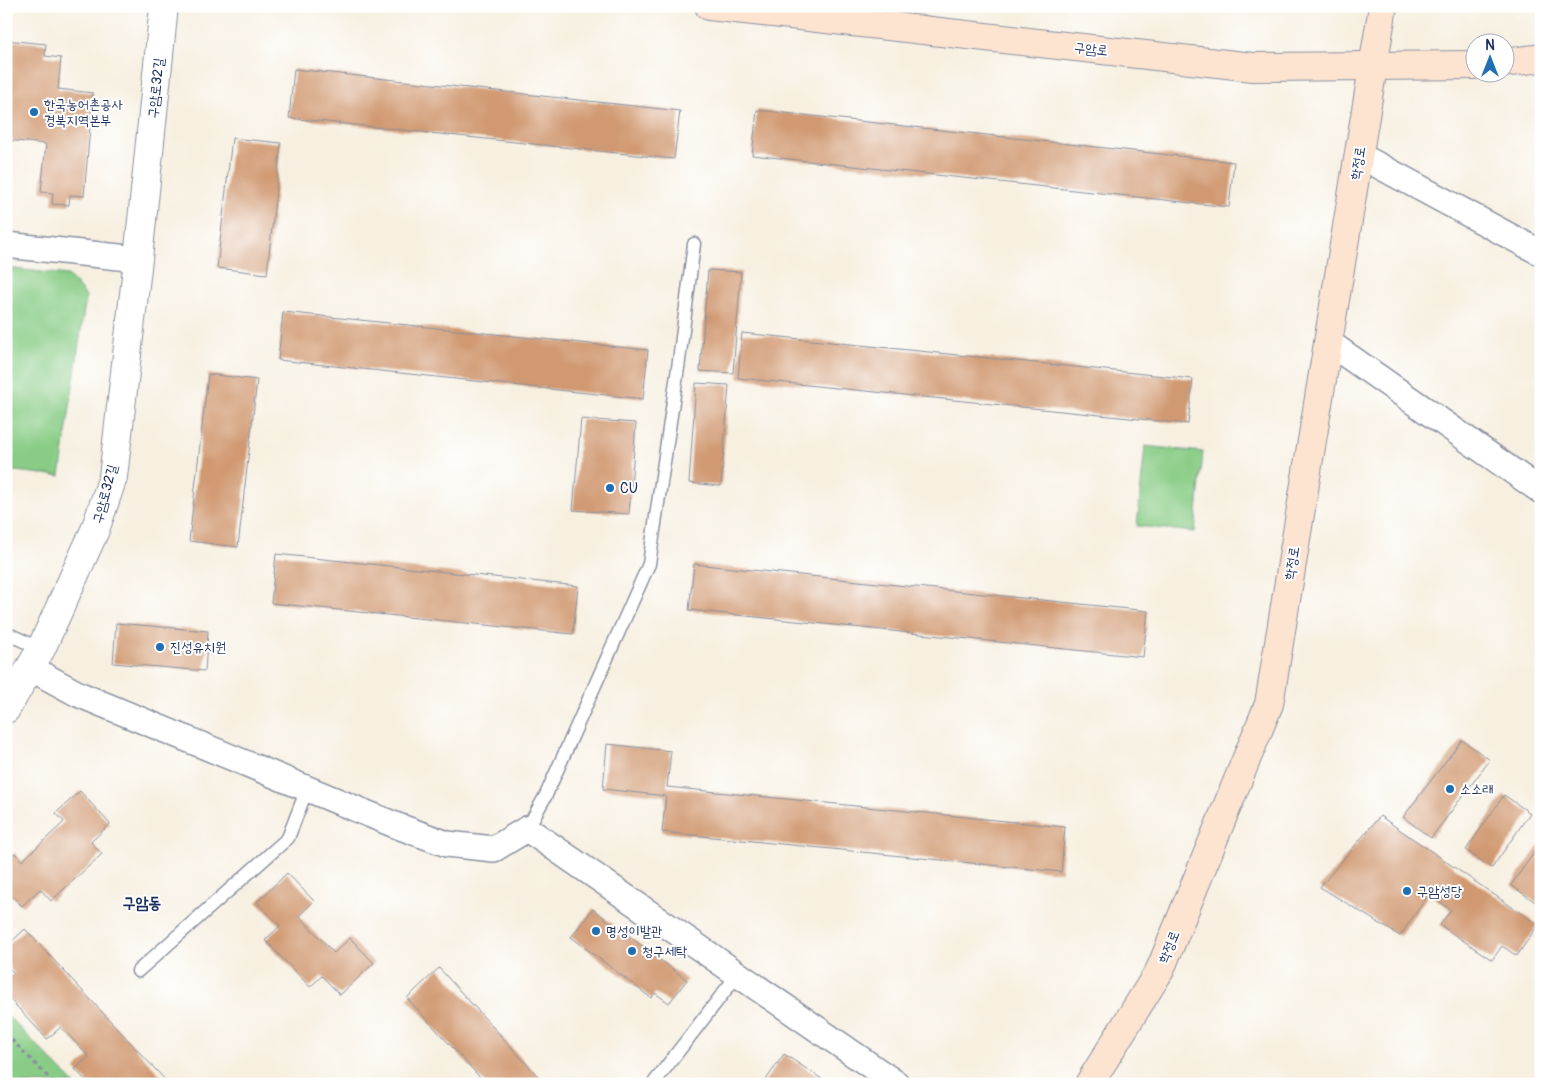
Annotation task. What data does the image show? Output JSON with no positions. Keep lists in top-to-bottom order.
{
  "streets": {
    "main road": ["구암로", "학정로"],
    "street": ["구암로32길"]
  },
  "crossings": [
    ["구암로", "학정로"]
  ],
  "districts": ["구암동"],
  "places": [
    "한국농어촌공사 경북지역본부",
    "CU",
    "진성유치원",
    "소소래",
    "구암성당",
    "명성이발관",
    "청구세탁"
  ],
  "north": "top"
}
